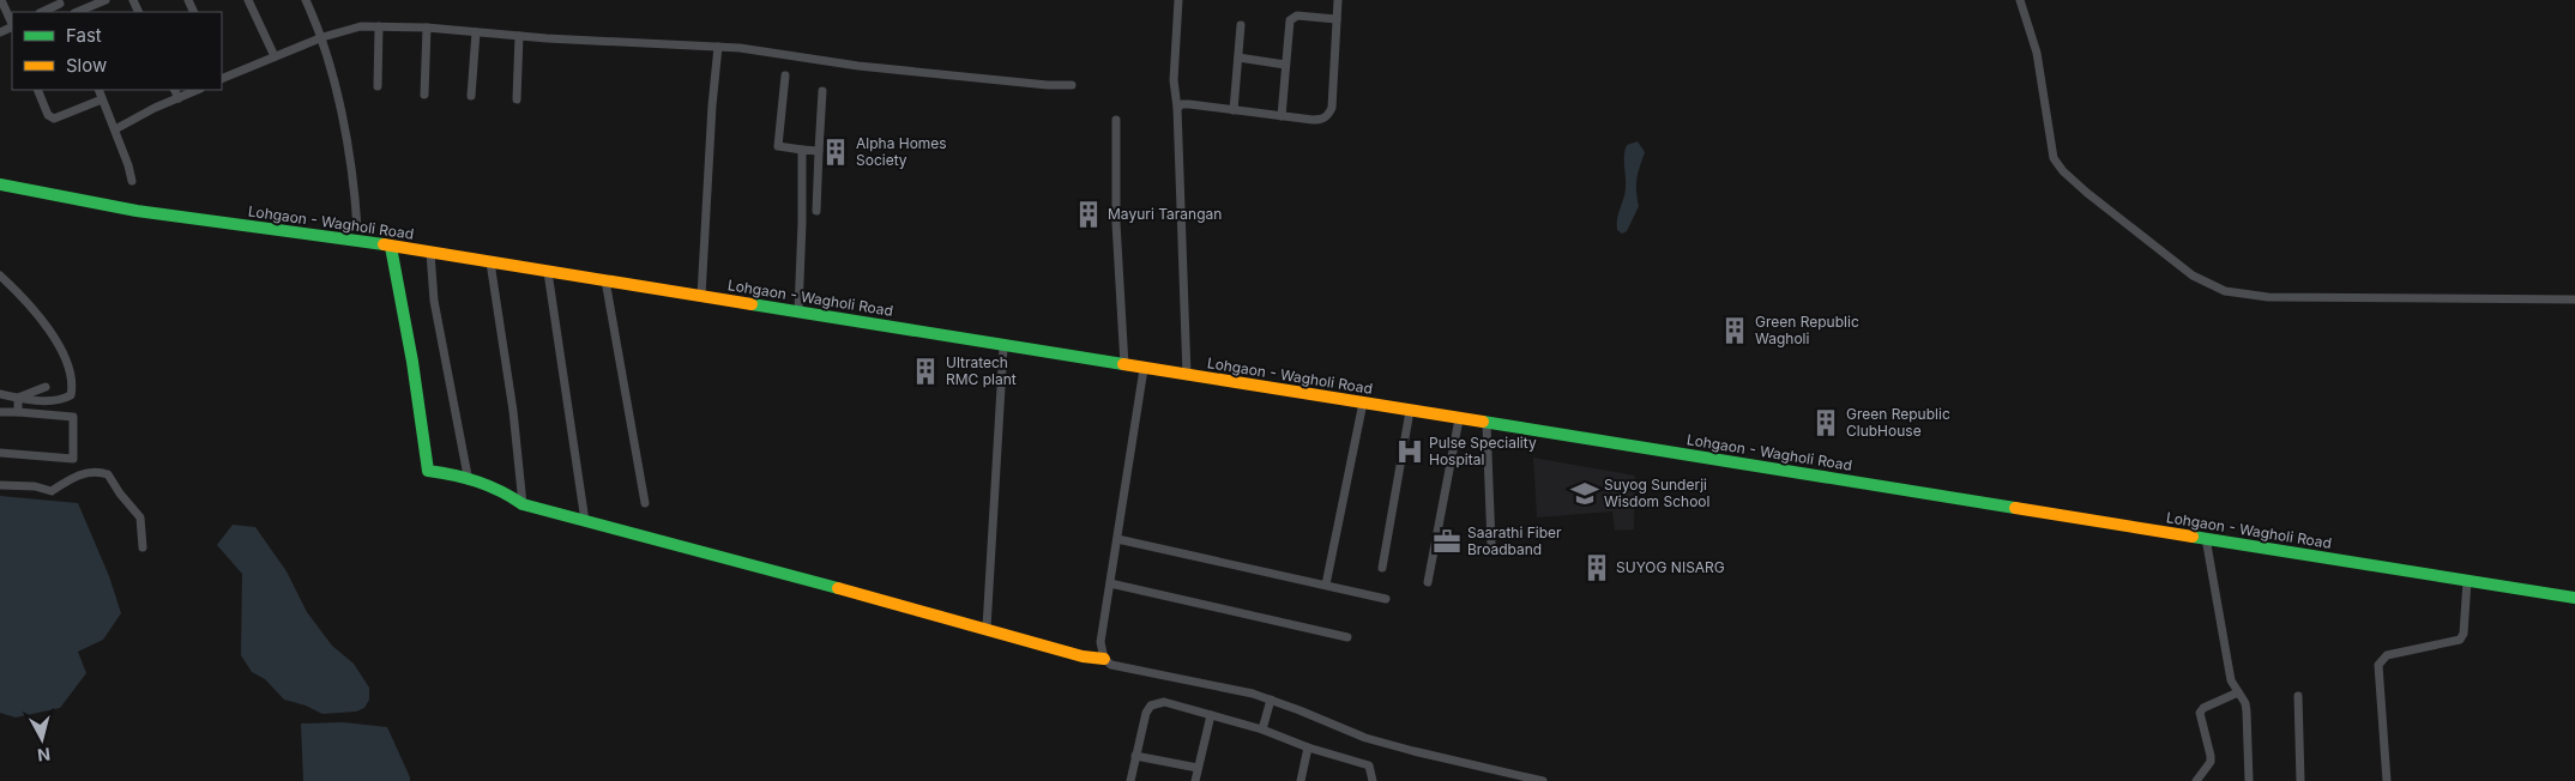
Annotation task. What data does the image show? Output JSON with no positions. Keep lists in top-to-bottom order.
{
  "streets": {
    "main road": ["Lohgaon - Wagholi Road"]
  },
  "places": {
    "building": [
      "Alpha Homes Society",
      "Mayuri Tarangan",
      "Green Republic Wagholi",
      "Ultratech RMC plant",
      "Green Republic ClubHouse",
      "SUYOG NISARG"
    ],
    "hospital": ["Pulse Speciality Hospital"],
    "school or university": ["Suyog Sunderji Wisdom School"],
    "office": ["Saarathi Fiber Broadband"]
  },
  "legend": ["Fast", "Slow"],
  "north": "bottom"
}
